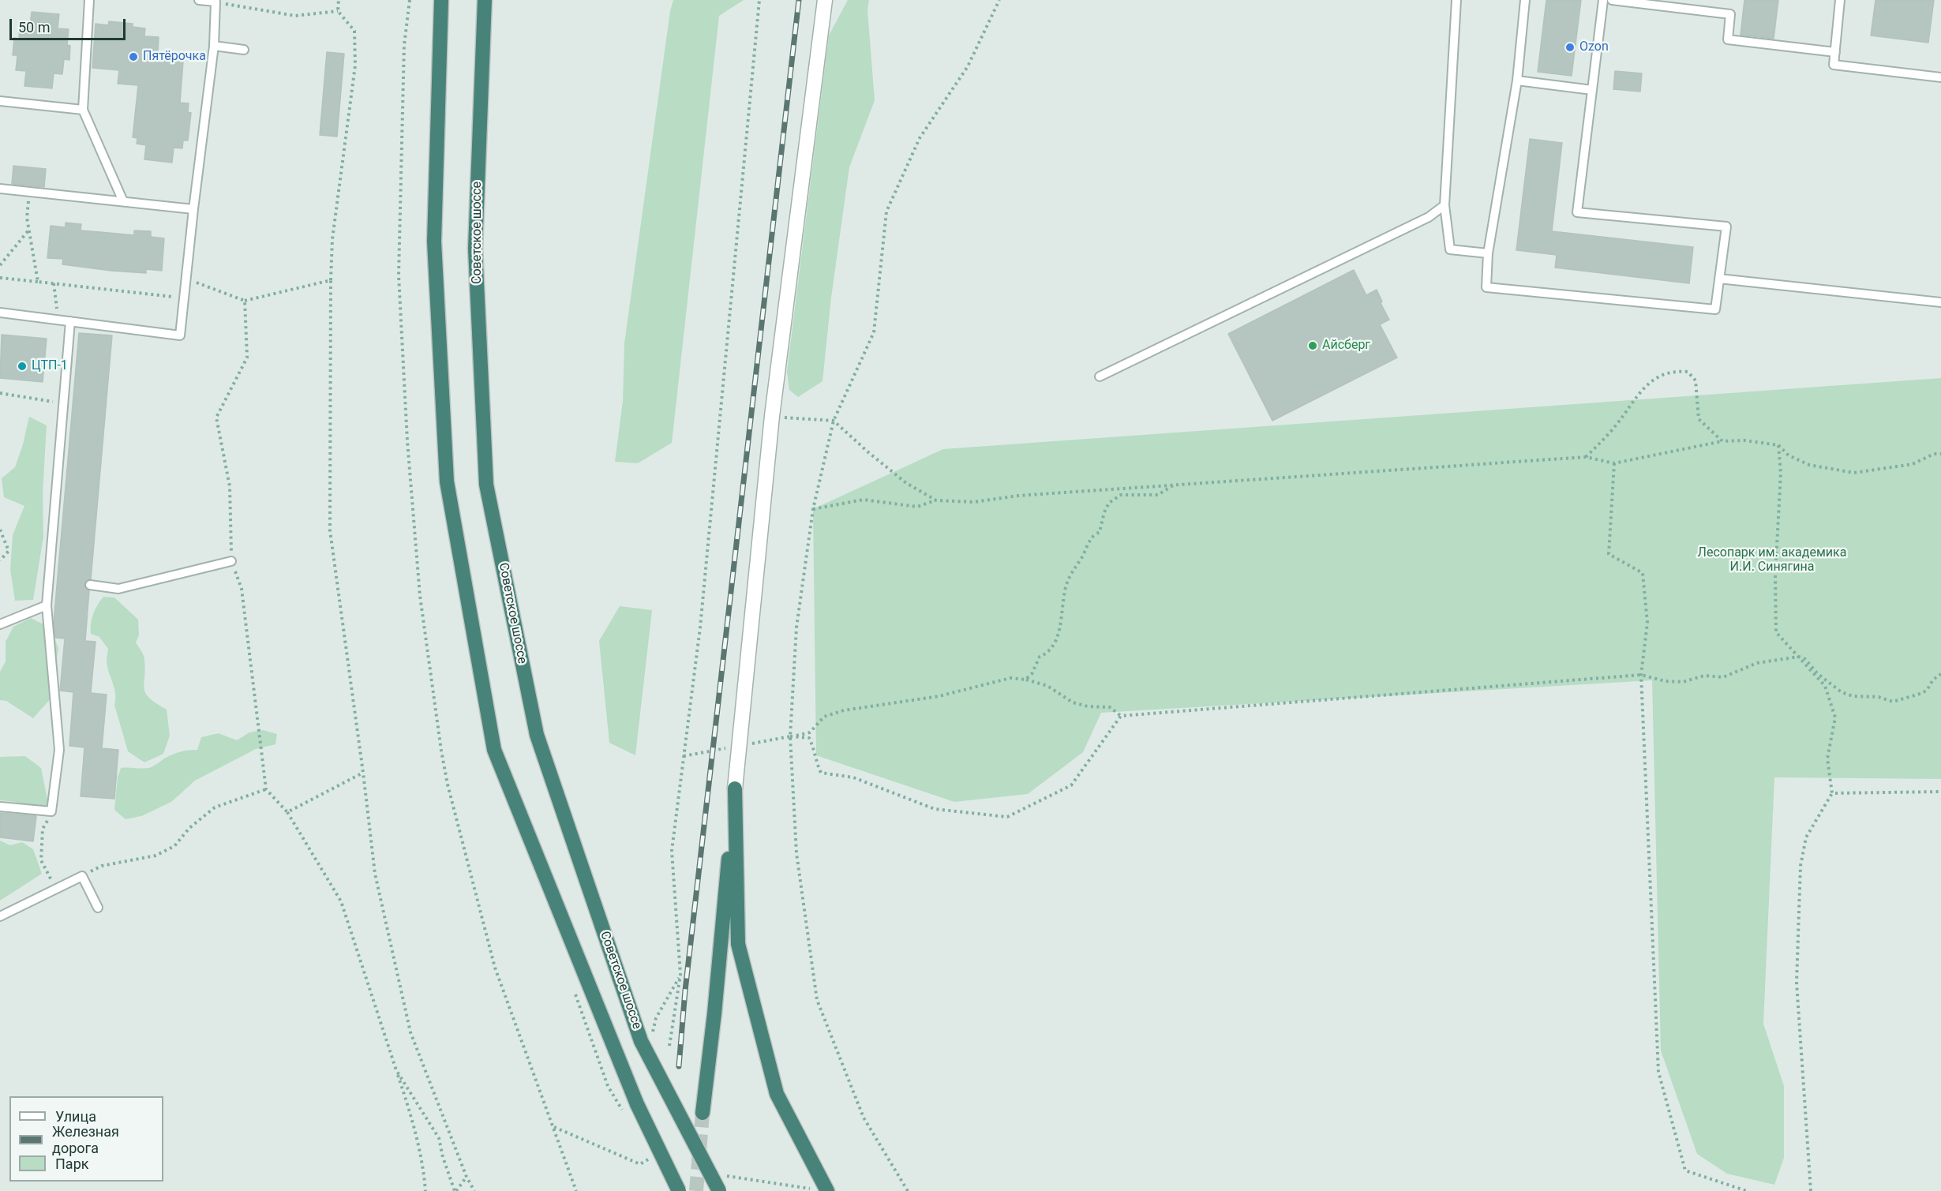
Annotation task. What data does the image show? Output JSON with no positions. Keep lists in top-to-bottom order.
{
  "streets": {
    "highway": ["Советское шоссе"]
  },
  "parks": ["Лесопарк им. академика И.И. Синягина"],
  "places": [
    "Ozon",
    "Пятёрочка",
    "Айсберг",
    "ЦТП-1"
  ],
  "legend": ["Улица", "Железная дорога", "Парк"],
  "scale_bar": "50 m"
}
